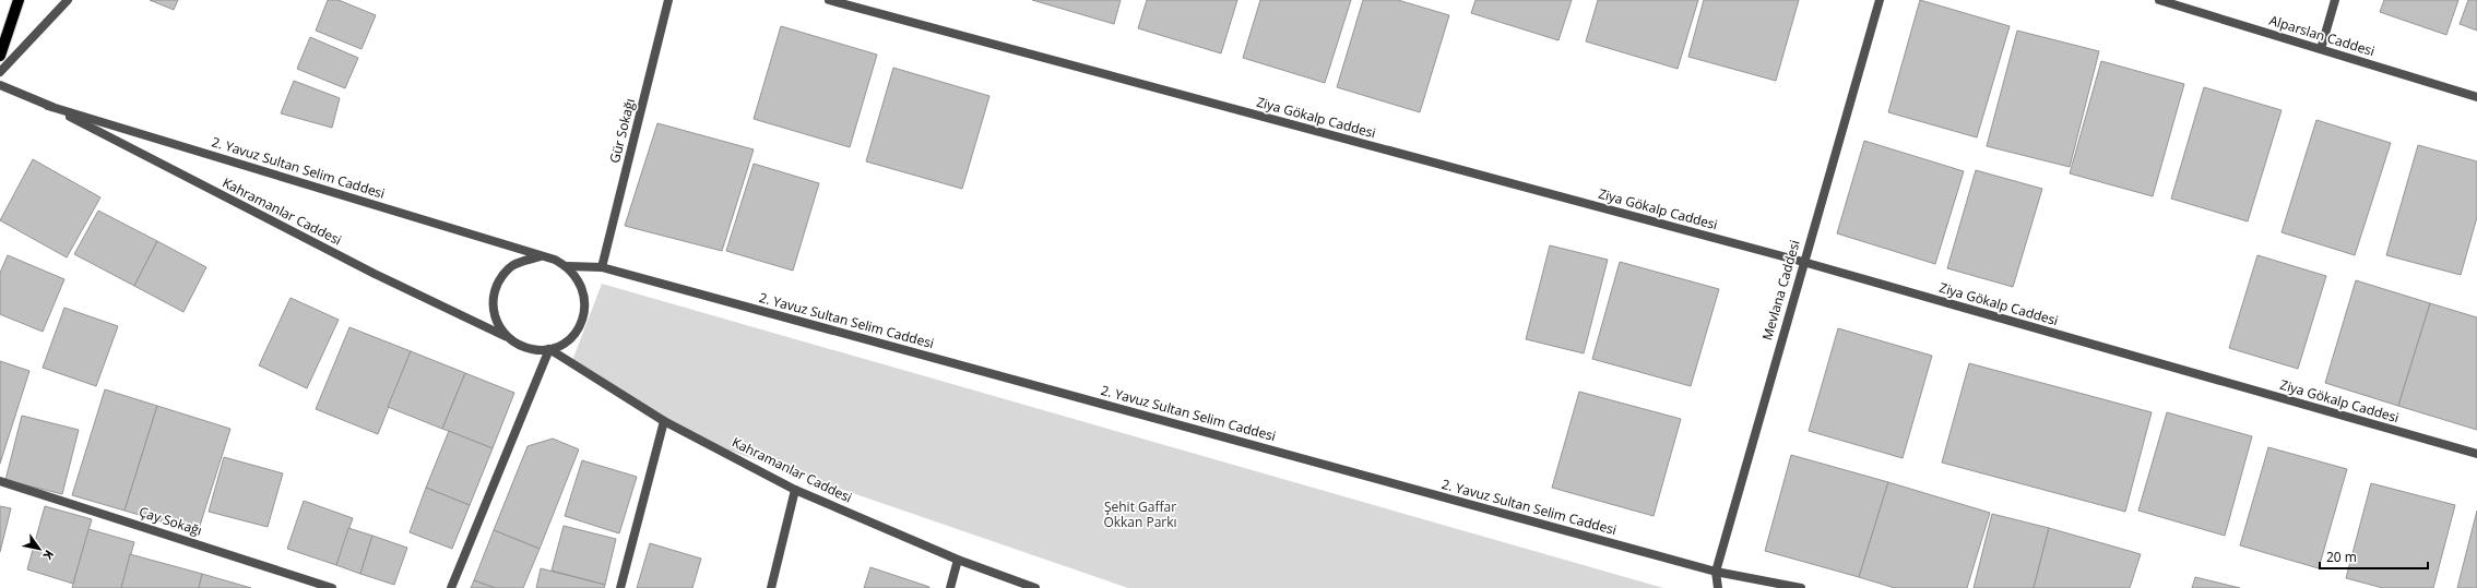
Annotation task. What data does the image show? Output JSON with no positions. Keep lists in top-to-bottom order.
{
  "streets": {
    "street": [
      "Alparslan Caddesi",
      "Ziya Gökalp Caddesi",
      "Gür Sokağı",
      "2. Yavuz Sultan Selim Caddesi",
      "Kahramanlar Caddesi",
      "Mevlana Caddesi",
      "Çay Sokağı"
    ]
  },
  "crossings": [
    ["Ziya Gökalp Caddesi", "Mevlana Caddesi"],
    ["Gür Sokağı", "2. Yavuz Sultan Selim Caddesi"],
    ["2. Yavuz Sultan Selim Caddesi", "Kahramanlar Caddesi"],
    ["2. Yavuz Sultan Selim Caddesi", "Mevlana Caddesi"]
  ],
  "parks": ["Şehit Gaffar Okkan Parkı"],
  "scale_bar": "20 m",
  "north": "bottom right"
}
